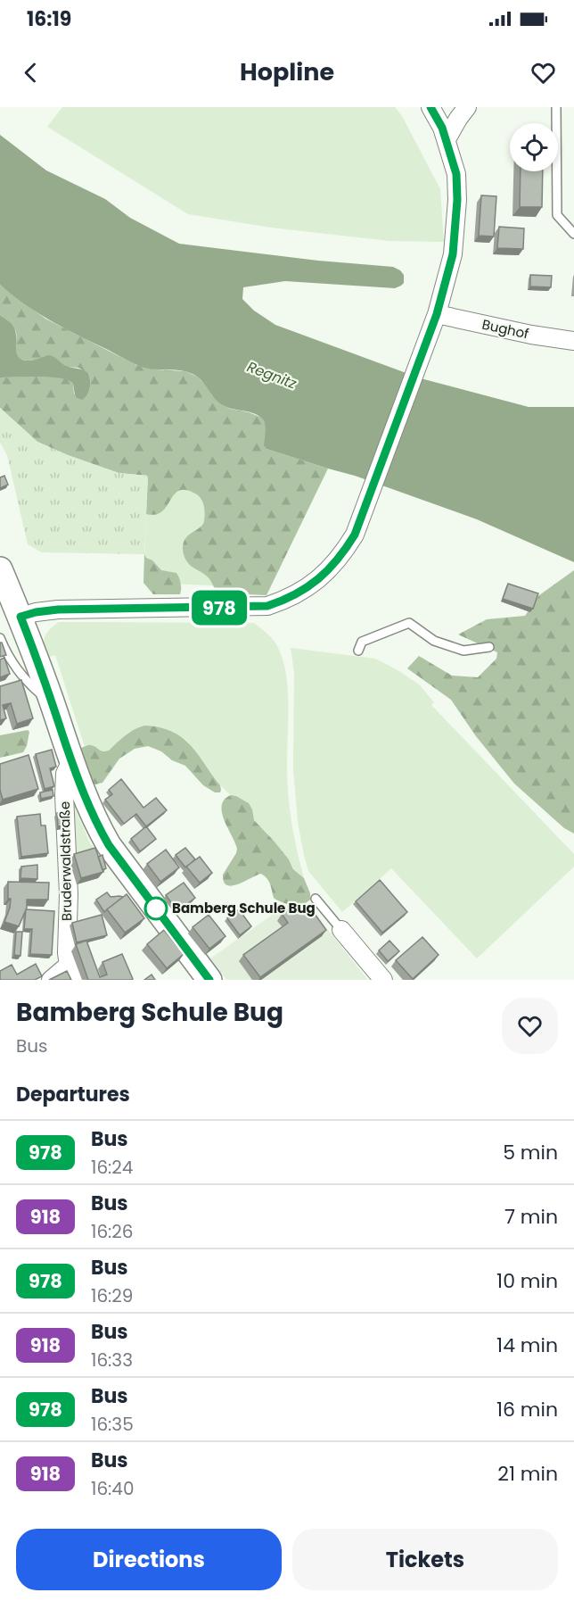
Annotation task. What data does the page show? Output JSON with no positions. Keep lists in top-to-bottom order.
{
  "streets": {
    "street": ["Bughof", "Bruderwaldstraße"]
  },
  "water": ["Regnitz"],
  "places": ["Bamberg Schule Bug"],
  "lines": ["bus line 978"],
  "page": {
    "status": "16:19",
    "header": "Hopline",
    "on_map": "978",
    "heading": [
      ["Bamberg Schule Bug", "Bus"],
      "Departures"
    ],
    "list": [
      {
        "mark": "978",
        "name": "Bus",
        "note": "16:24",
        "value": "5 min"
      },
      {
        "mark": "918",
        "name": "Bus",
        "note": "16:26",
        "value": "7 min"
      },
      {
        "mark": "978",
        "name": "Bus",
        "note": "16:29",
        "value": "10 min"
      },
      {
        "mark": "918",
        "name": "Bus",
        "note": "16:33",
        "value": "14 min"
      },
      {
        "mark": "978",
        "name": "Bus",
        "note": "16:35",
        "value": "16 min"
      },
      {
        "mark": "918",
        "name": "Bus",
        "note": "16:40",
        "value": "21 min"
      }
    ],
    "buttons": ["Directions", "Tickets"]
  }
}
